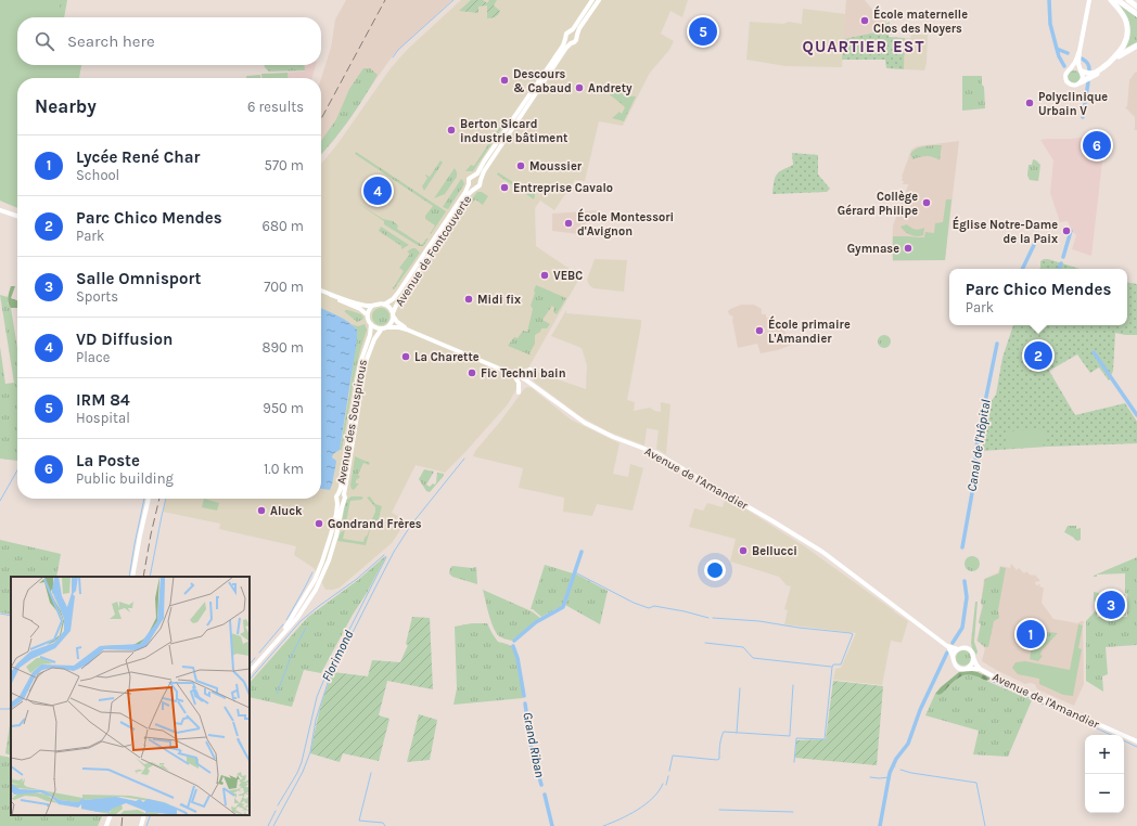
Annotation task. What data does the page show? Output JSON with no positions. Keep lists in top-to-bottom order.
{
  "streets": {
    "main road": ["Avenue de Fontcouverte", "Avenue des Souspirous", "Avenue de l'Amandier"]
  },
  "crossings": [
    ["Avenue de Fontcouverte", "Avenue des Souspirous"],
    ["Avenue de Fontcouverte", "Avenue de l'Amandier"],
    ["Avenue des Souspirous", "Avenue de l'Amandier"]
  ],
  "districts": ["QUARTIER EST"],
  "water": ["Canal de l'Hôpital", "Florimond", "Grand Riban"],
  "places": [
    "École maternelle Clos des Noyers",
    "Descours & Cabaud",
    "Andrety",
    "Polyclinique Urbain V",
    "Berton Sicard industrie bâtiment",
    "Moussier",
    "Entreprise Cavalo",
    "Collège Gérard Philipe",
    "École Montessori d'Avignon",
    "Église Notre-Dame de la Paix",
    "Gymnase",
    "VEBC",
    "Midi fix",
    "École primaire L'Amandier",
    "La Charette",
    "Fic Techni bain",
    "Aluck",
    "Gondrand Frères",
    "Bellucci"
  ],
  "page": {
    "pins": [
      "5",
      "6",
      "4",
      "2",
      "3",
      "1"
    ],
    "search": "Search here",
    "heading": ["Nearby", "6 results"],
    "list": [
      {
        "mark": "1",
        "name": "Lycée René Char",
        "note": "School",
        "value": "570 m"
      },
      {
        "mark": "2",
        "name": "Parc Chico Mendes",
        "note": "Park",
        "value": "680 m"
      },
      {
        "mark": "3",
        "name": "Salle Omnisport",
        "note": "Sports",
        "value": "700 m"
      },
      {
        "mark": "4",
        "name": "VD Diffusion",
        "note": "Place",
        "value": "890 m"
      },
      {
        "mark": "5",
        "name": "IRM 84",
        "note": "Hospital",
        "value": "950 m"
      },
      {
        "mark": "6",
        "name": "La Poste",
        "note": "Public building",
        "value": "1.0 km"
      }
    ],
    "popup": ["Parc Chico Mendes", "Park"],
    "map_buttons": ["+", "−"]
  }
}
